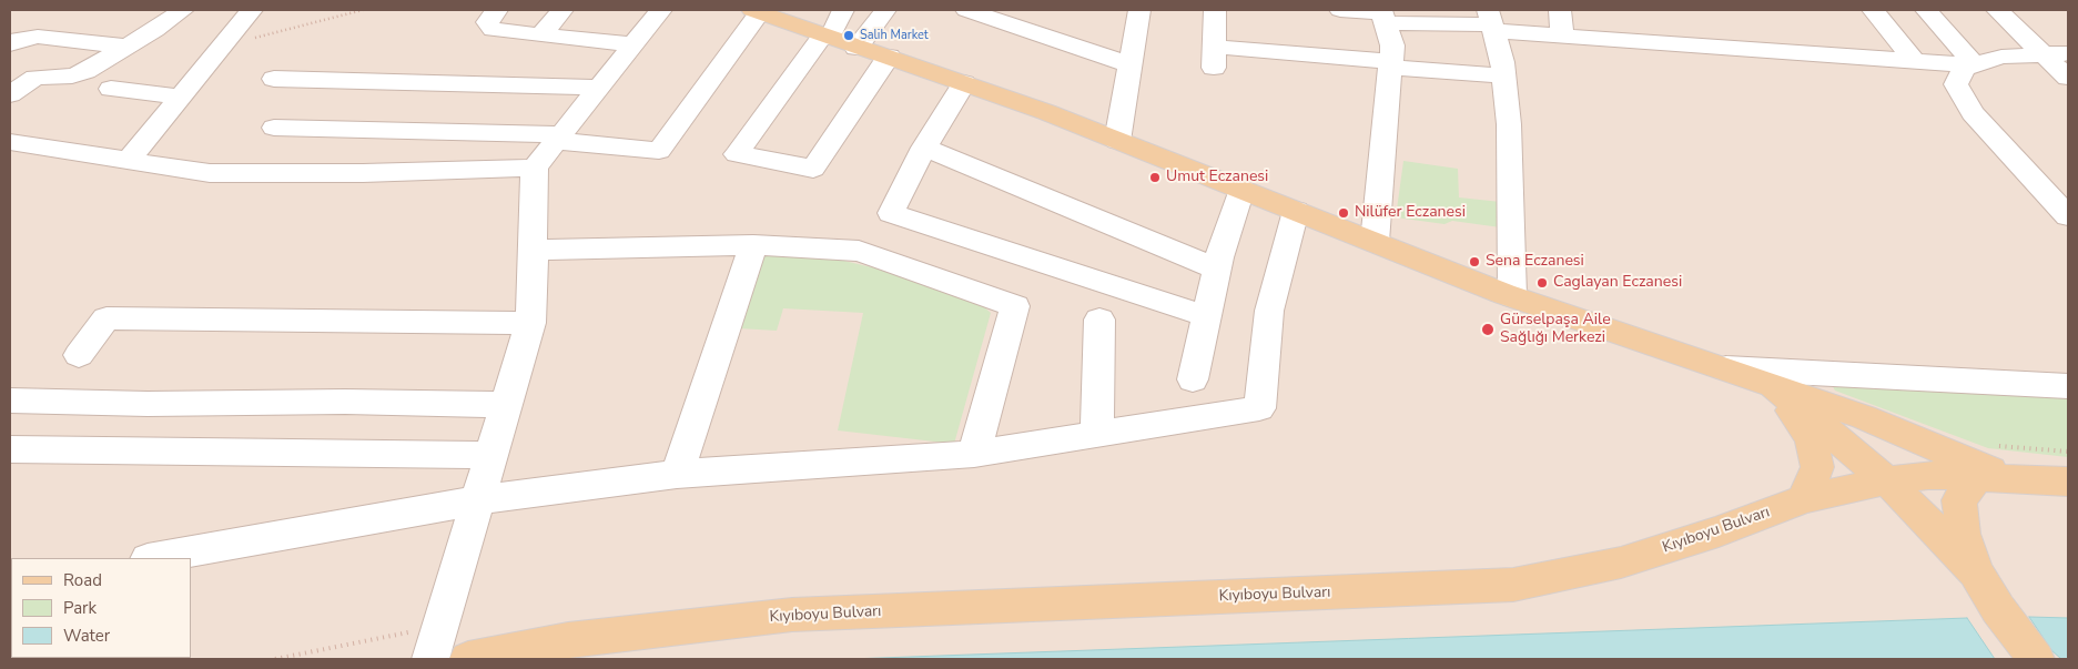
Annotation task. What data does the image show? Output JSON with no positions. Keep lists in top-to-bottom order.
{
  "streets": {
    "main road": ["Kıyıboyu Bulvarı"]
  },
  "places": [
    "Salih Market",
    "Umut Eczanesi",
    "Nilüfer Eczanesi",
    "Sena Eczanesi",
    "Caglayan Eczanesi",
    "Gürselpaşa Aile Sağlığı Merkezi"
  ],
  "legend": ["Road", "Park", "Water"]
}
